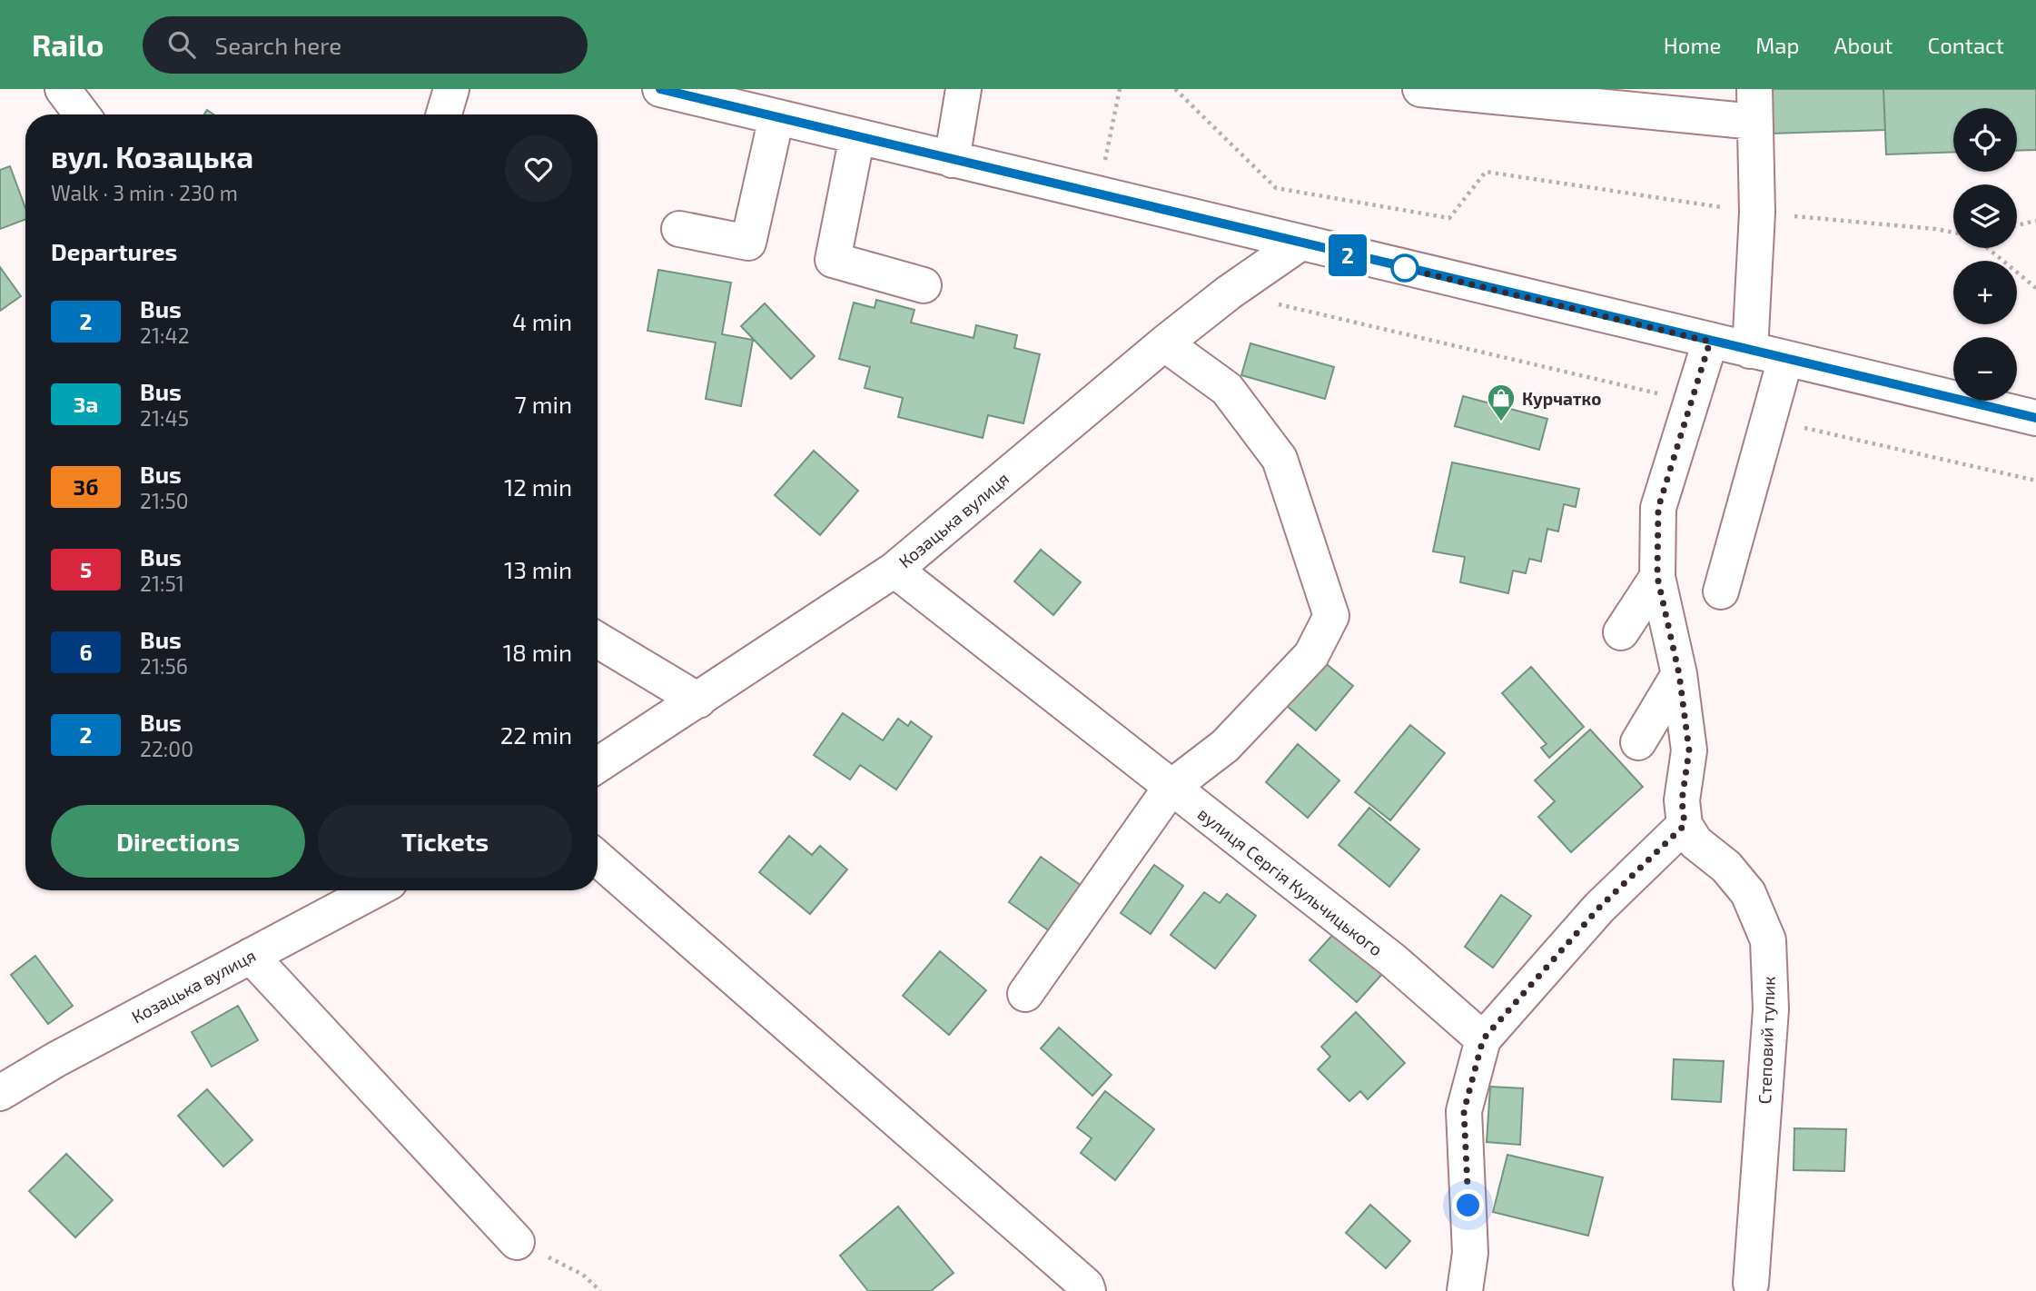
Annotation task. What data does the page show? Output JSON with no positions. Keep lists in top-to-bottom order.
{
  "streets": {
    "street": ["Козацька вулиця", "вулиця Сергія Кульчицького", "Степовий тупик"]
  },
  "crossings": [
    ["Козацька вулиця", "вулиця Сергія Кульчицького"]
  ],
  "places": {
    "shop": ["Курчатко"]
  },
  "lines": ["bus line 2"],
  "page": {
    "header": "Railo",
    "search": "Search here",
    "nav": [
      "Home",
      "Map",
      "About",
      "Contact"
    ],
    "on_map": "2",
    "map_buttons": ["+", "−"],
    "heading": [
      ["вул. Козацька", "Walk · 3 min · 230 m"],
      "Departures"
    ],
    "list": [
      {
        "mark": "2",
        "name": "Bus",
        "note": "21:42",
        "value": "4 min"
      },
      {
        "mark": "3а",
        "name": "Bus",
        "note": "21:45",
        "value": "7 min"
      },
      {
        "mark": "3б",
        "name": "Bus",
        "note": "21:50",
        "value": "12 min"
      },
      {
        "mark": "5",
        "name": "Bus",
        "note": "21:51",
        "value": "13 min"
      },
      {
        "mark": "6",
        "name": "Bus",
        "note": "21:56",
        "value": "18 min"
      },
      {
        "mark": "2",
        "name": "Bus",
        "note": "22:00",
        "value": "22 min"
      }
    ],
    "buttons": ["Directions", "Tickets"]
  }
}
